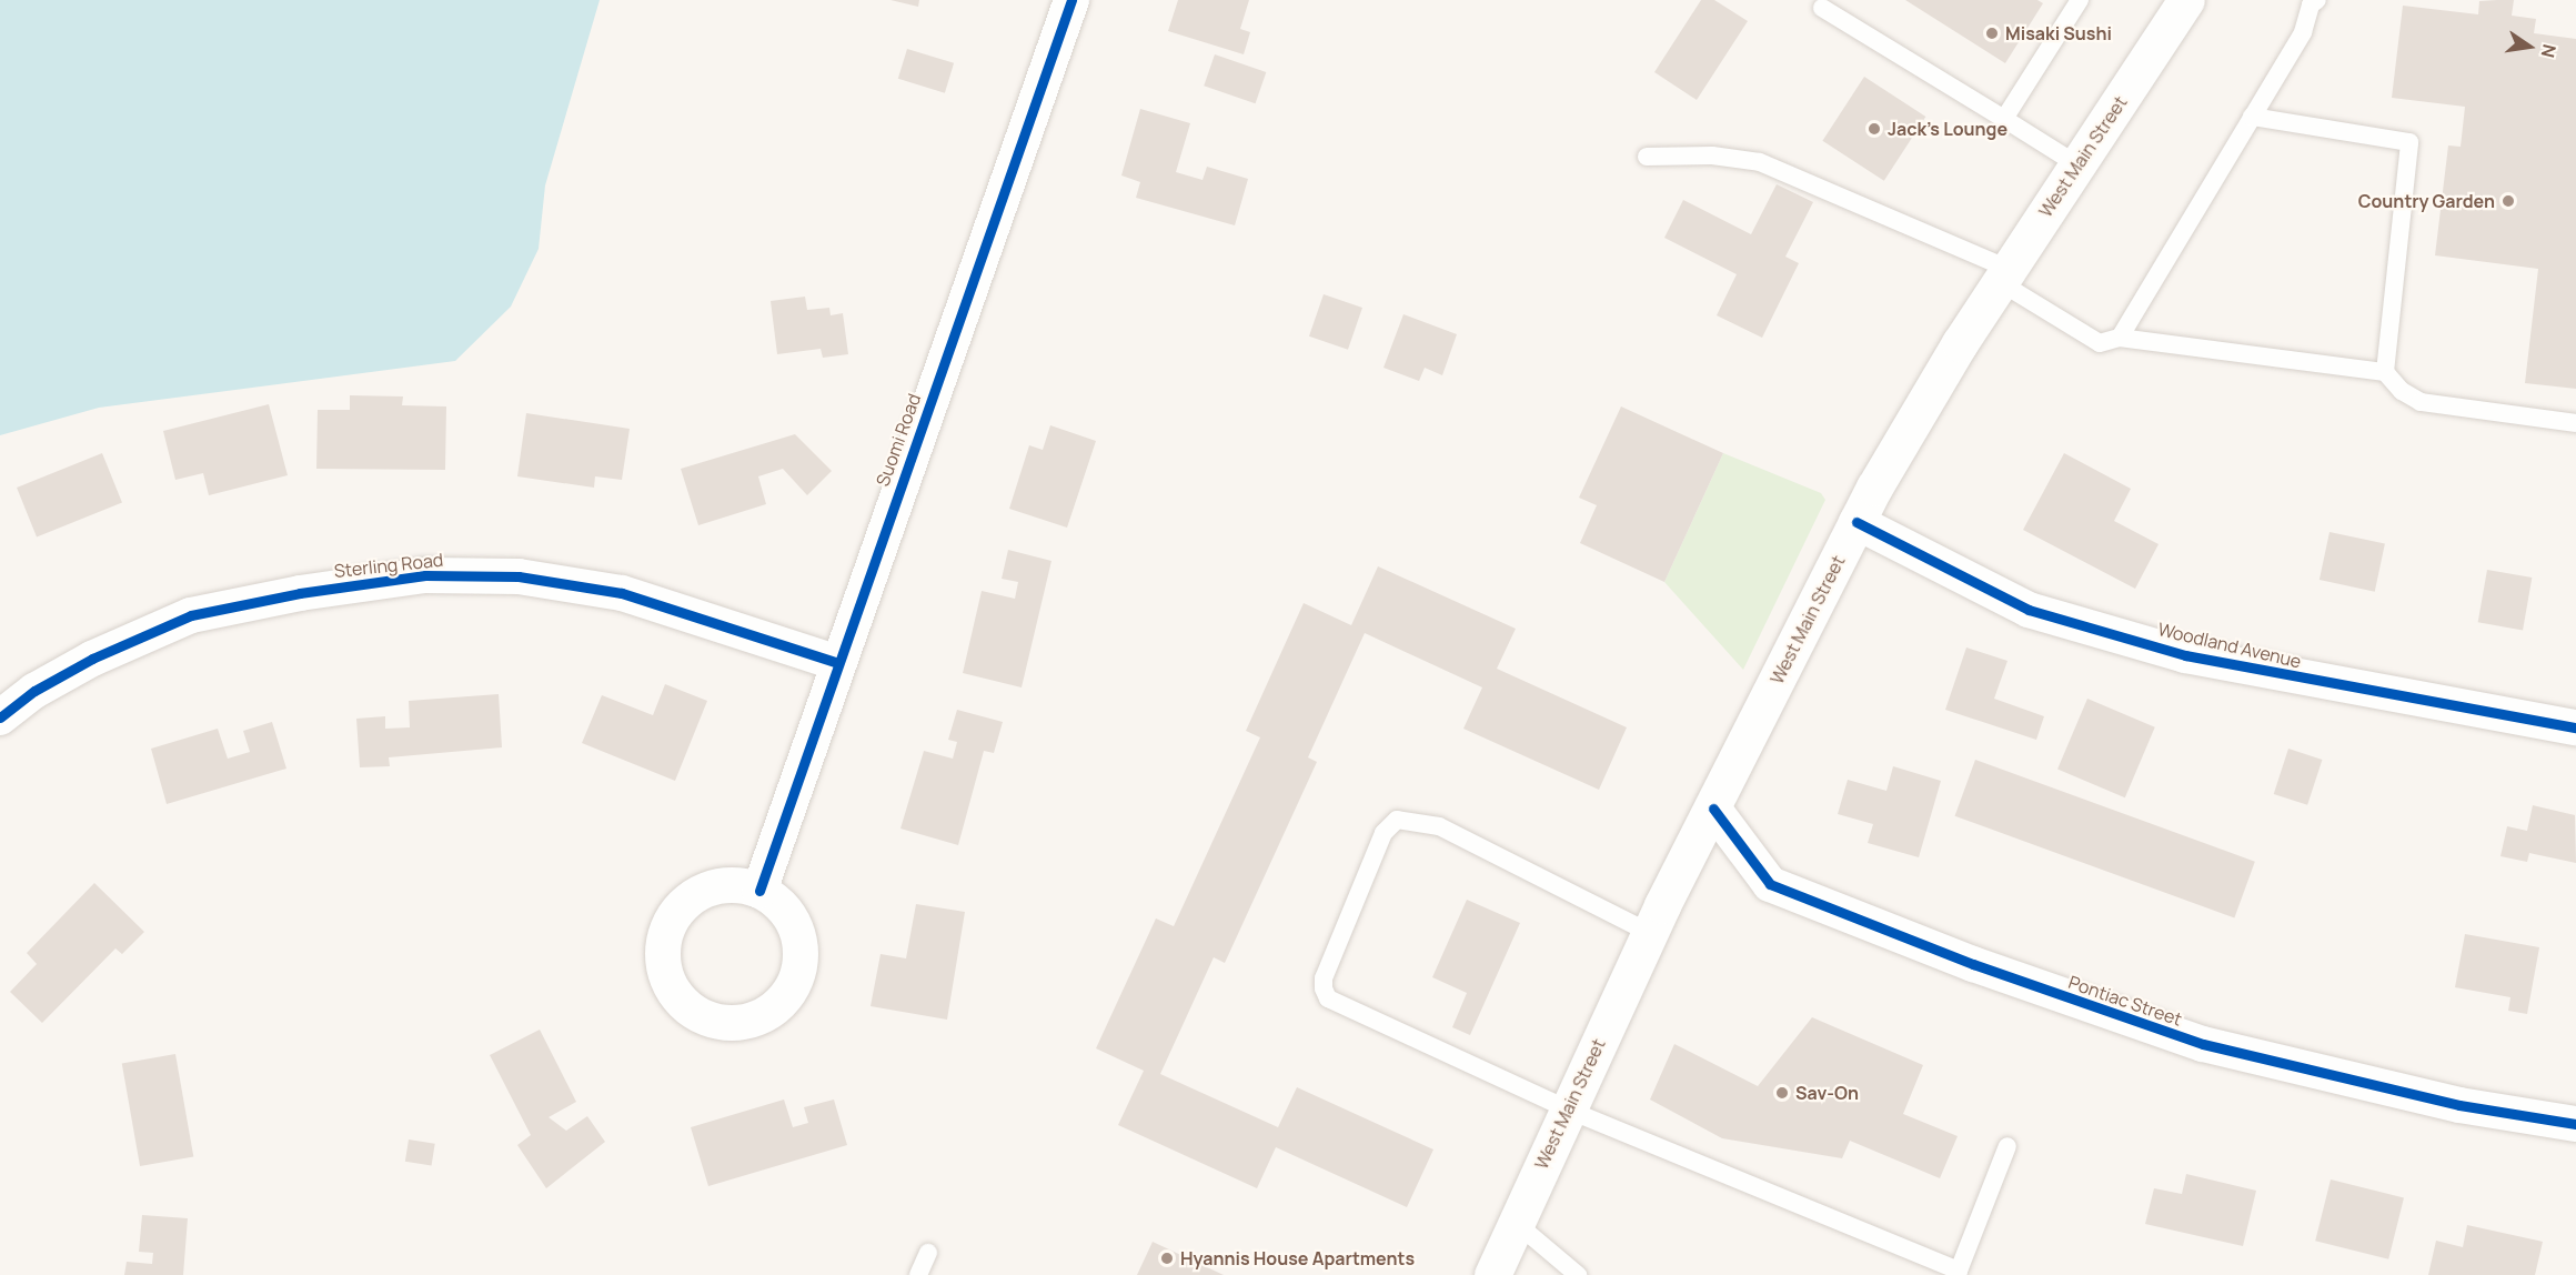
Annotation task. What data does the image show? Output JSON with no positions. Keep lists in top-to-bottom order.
{
  "streets": {
    "main road": ["West Main Street"],
    "street": [
      "Suomi Road",
      "Sterling Road",
      "Woodland Avenue",
      "Pontiac Street"
    ]
  },
  "crossings": [
    ["West Main Street", "Woodland Avenue"],
    ["West Main Street", "Pontiac Street"],
    ["Suomi Road", "Sterling Road"]
  ],
  "places": [
    "Misaki Sushi",
    "Jack's Lounge",
    "Country Garden",
    "Sav-On",
    "Hyannis House Apartments"
  ],
  "north": "right"
}
